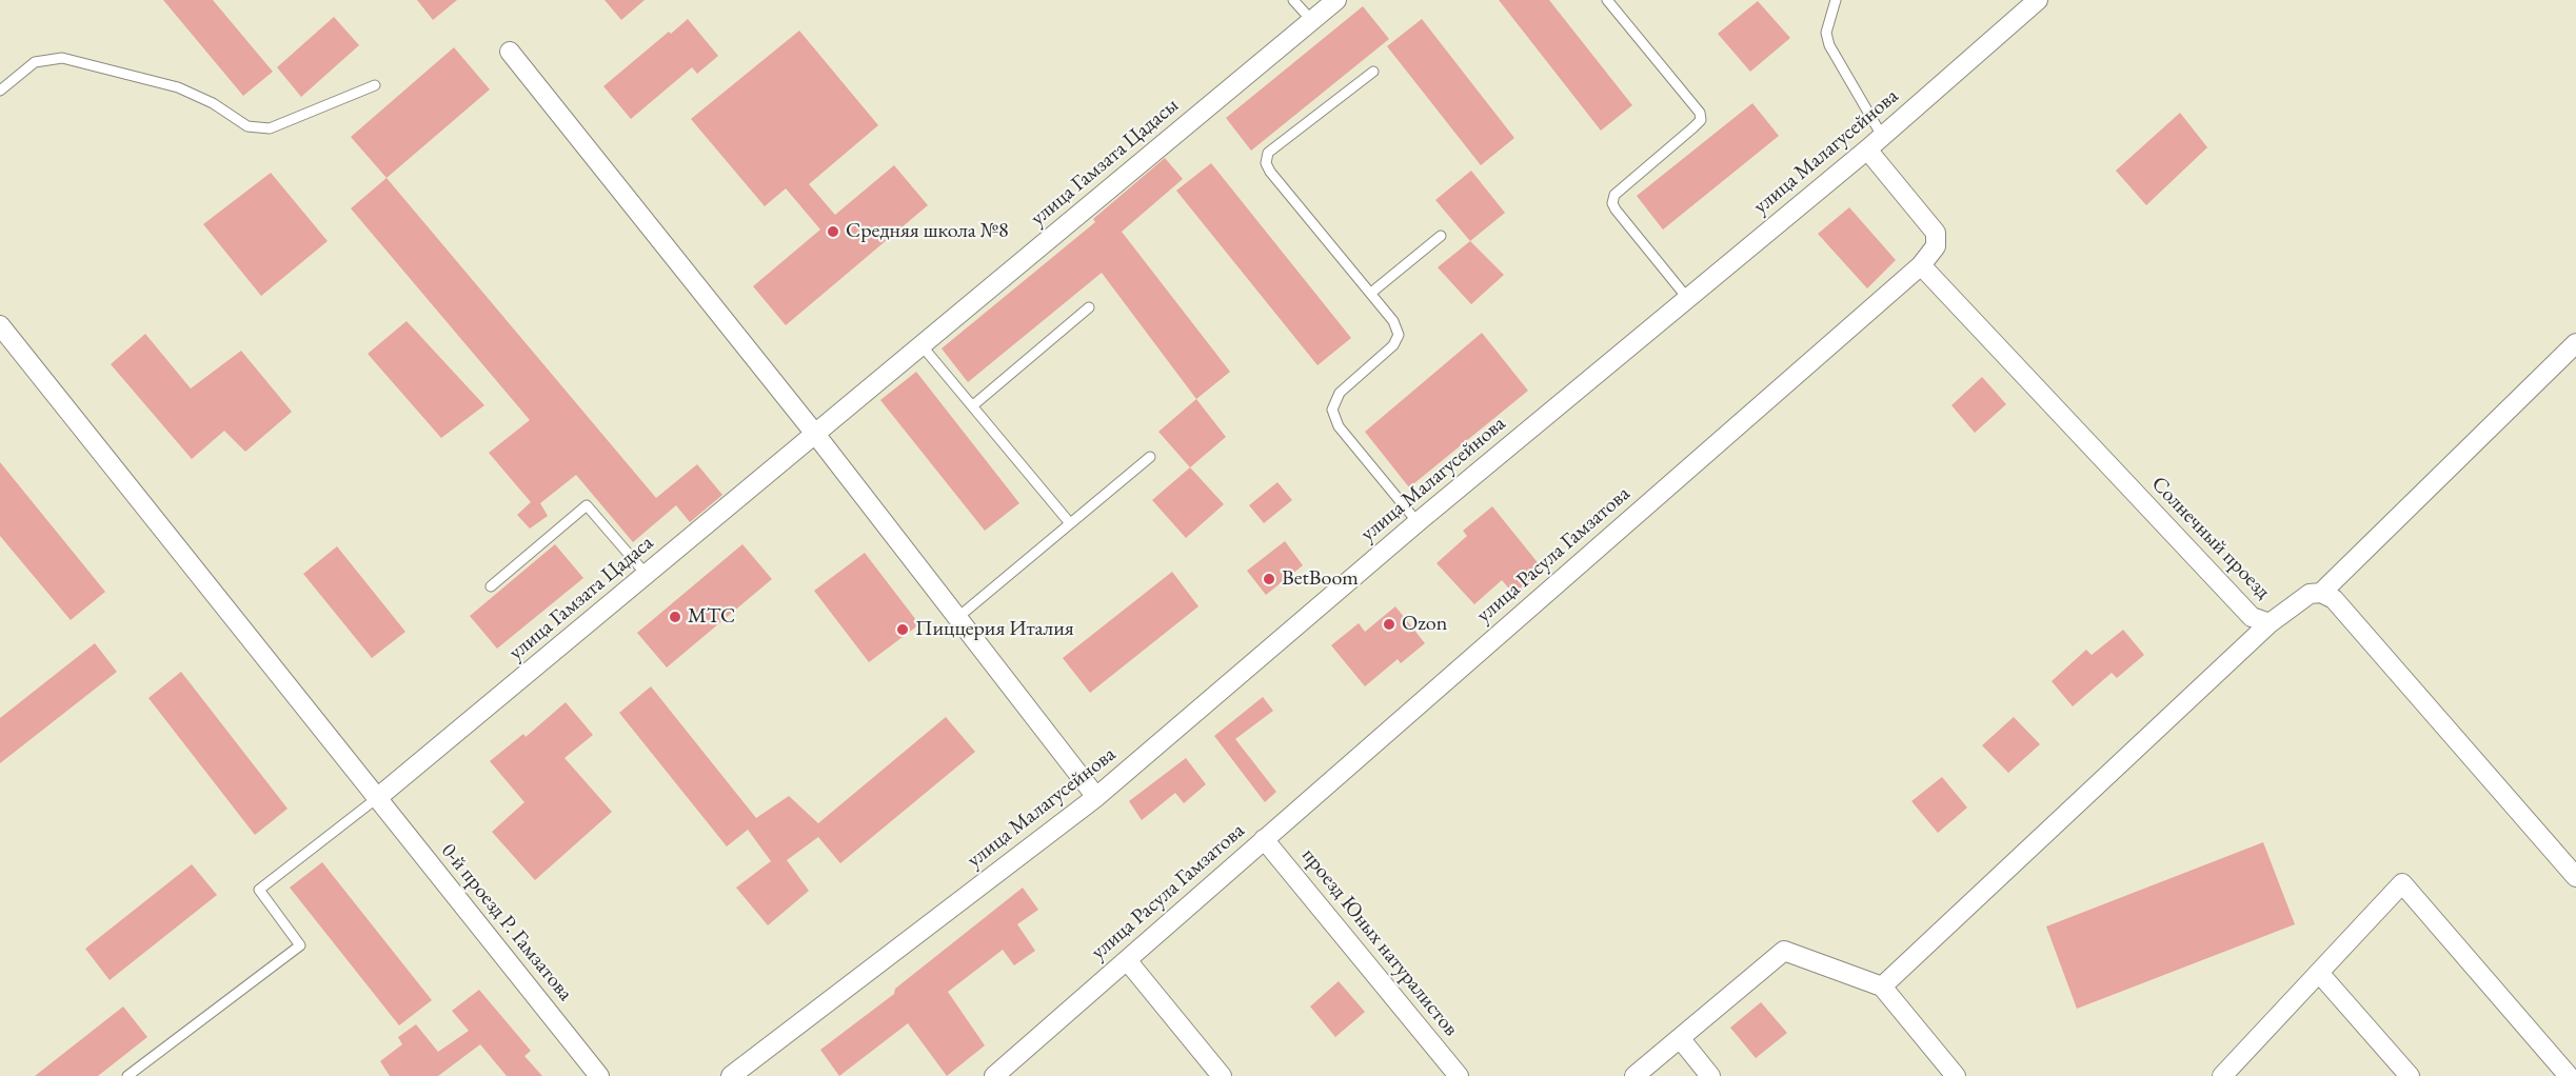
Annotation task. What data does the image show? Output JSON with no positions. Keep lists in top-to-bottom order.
{
  "streets": {
    "street": [
      "улица Малагусейнова",
      "улица Гамзата Цадасы",
      "Солнечный проезд",
      "улица Расула Гамзатова",
      "улица Гамзата Цадаса",
      "0-й проезд Р. Гамзатова",
      "проезд Юных натуралистов"
    ]
  },
  "crossings": [
    ["улица Малагусейнова", "улица Расула Гамзатова"],
    ["улица Гамзата Цадасы", "улица Гамзата Цадаса"],
    ["Солнечный проезд", "улица Расула Гамзатова"],
    ["улица Расула Гамзатова", "проезд Юных натуралистов"],
    ["улица Гамзата Цадаса", "0-й проезд Р. Гамзатова"]
  ],
  "places": [
    "Средняя школа №8",
    "BetBoom",
    "МТС",
    "Ozon",
    "Пиццерия Италия"
  ]
}
